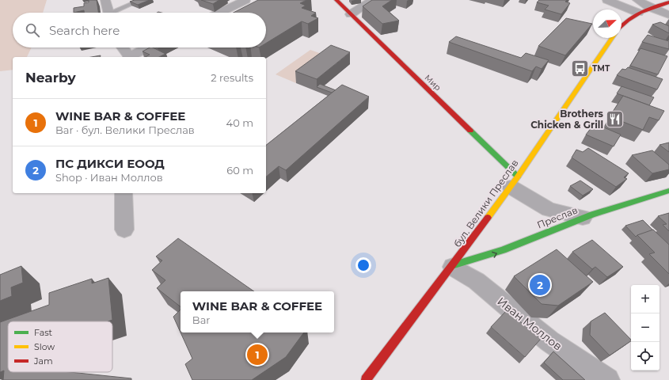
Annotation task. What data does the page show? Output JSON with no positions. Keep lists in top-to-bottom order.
{
  "streets": {
    "main road": ["Мир", "бул. Велики Преслав", "Преслав"],
    "street": ["Иван Моллов"]
  },
  "crossings": [
    ["Мир", "бул. Велики Преслав"],
    ["бул. Велики Преслав", "Преслав"],
    ["бул. Велики Преслав", "Иван Моллов"],
    ["Преслав", "Иван Моллов"]
  ],
  "one_way": ["Преслав"],
  "places": {
    "bus stop": ["ТМТ"],
    "restaurant": ["Brothers Chicken & Grill"]
  },
  "legend": ["Fast", "Slow", "Jam"],
  "north": "top right",
  "page": {
    "search": "Search here",
    "heading": ["Nearby", "2 results"],
    "list": [
      {
        "mark": "1",
        "name": "WINE BAR & COFFEE",
        "note": "Bar · бул. Велики Преслав",
        "value": "40 m"
      },
      {
        "mark": "2",
        "name": "ПС ДИКСИ ЕООД",
        "note": "Shop · Иван Моллов",
        "value": "60 m"
      }
    ],
    "pins": ["2", "1"],
    "map_buttons": ["+", "−"],
    "popup": ["WINE BAR & COFFEE", "Bar"]
  }
}
